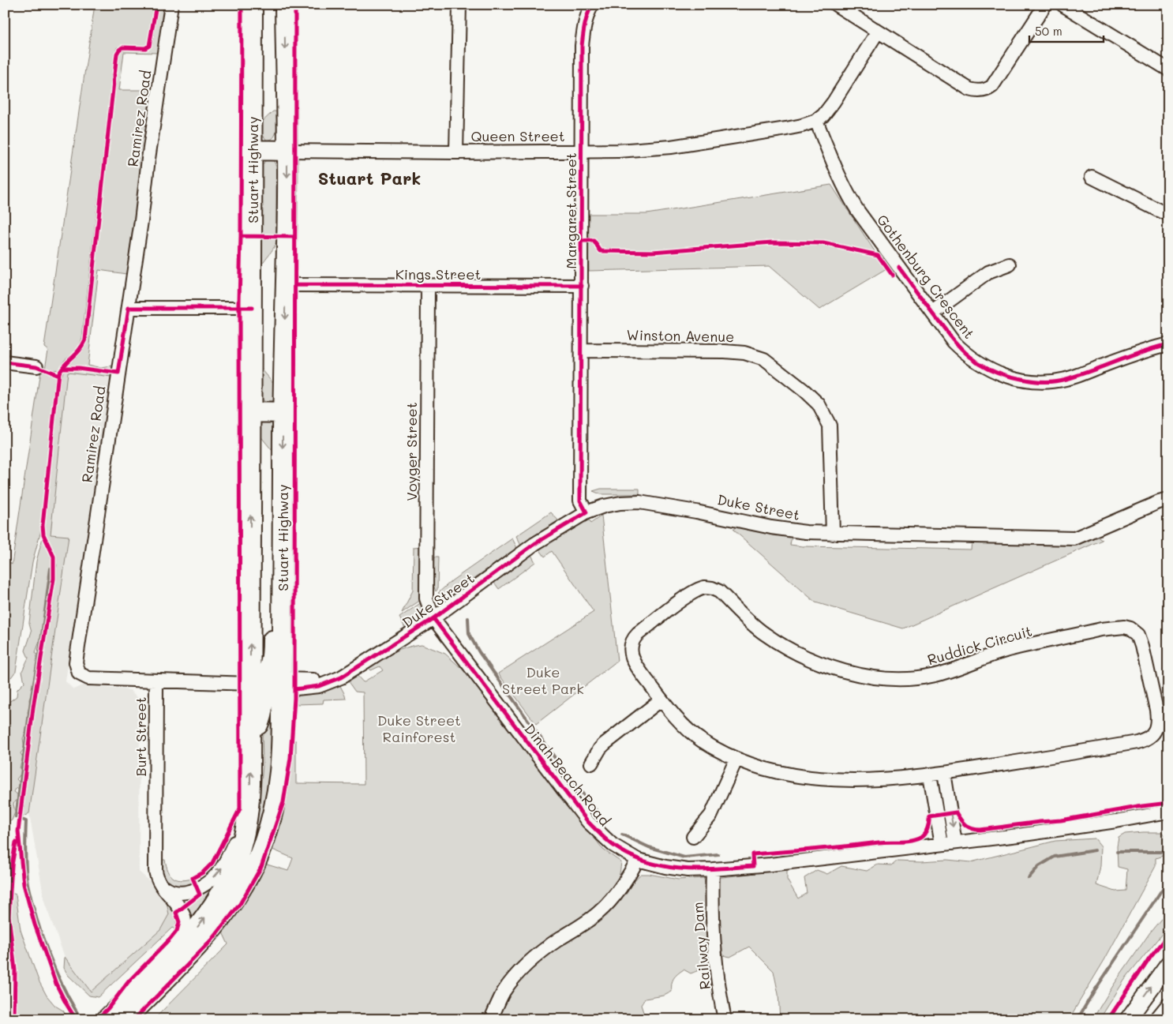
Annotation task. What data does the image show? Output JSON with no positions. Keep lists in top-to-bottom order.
{
  "streets": {
    "highway": ["Stuart Highway"],
    "street": [
      "Ramirez Road",
      "Queen Street",
      "Margaret Street",
      "Kings Street",
      "Gothenburg Crescent",
      "Winston Avenue",
      "Voyger Street",
      "Duke Street",
      "Ruddick Circuit",
      "Burt Street",
      "Dinah Beach Road",
      "Railway Dam"
    ]
  },
  "crossings": [
    ["Ramirez Road", "Burt Street"],
    ["Queen Street", "Stuart Highway"],
    ["Queen Street", "Margaret Street"],
    ["Queen Street", "Gothenburg Crescent"],
    ["Stuart Highway", "Kings Street"],
    ["Stuart Highway", "Duke Street"],
    ["Stuart Highway", "Burt Street"],
    ["Margaret Street", "Kings Street"],
    ["Margaret Street", "Winston Avenue"],
    ["Margaret Street", "Duke Street"],
    ["Kings Street", "Voyger Street"],
    ["Winston Avenue", "Duke Street"],
    ["Voyger Street", "Duke Street"],
    ["Voyger Street", "Dinah Beach Road"],
    ["Duke Street", "Dinah Beach Road"],
    ["Dinah Beach Road", "Railway Dam"]
  ],
  "districts": ["Stuart Park"],
  "parks": ["Duke Street Park", "Duke Street Rainforest"],
  "scale_bar": "50 m"
}
